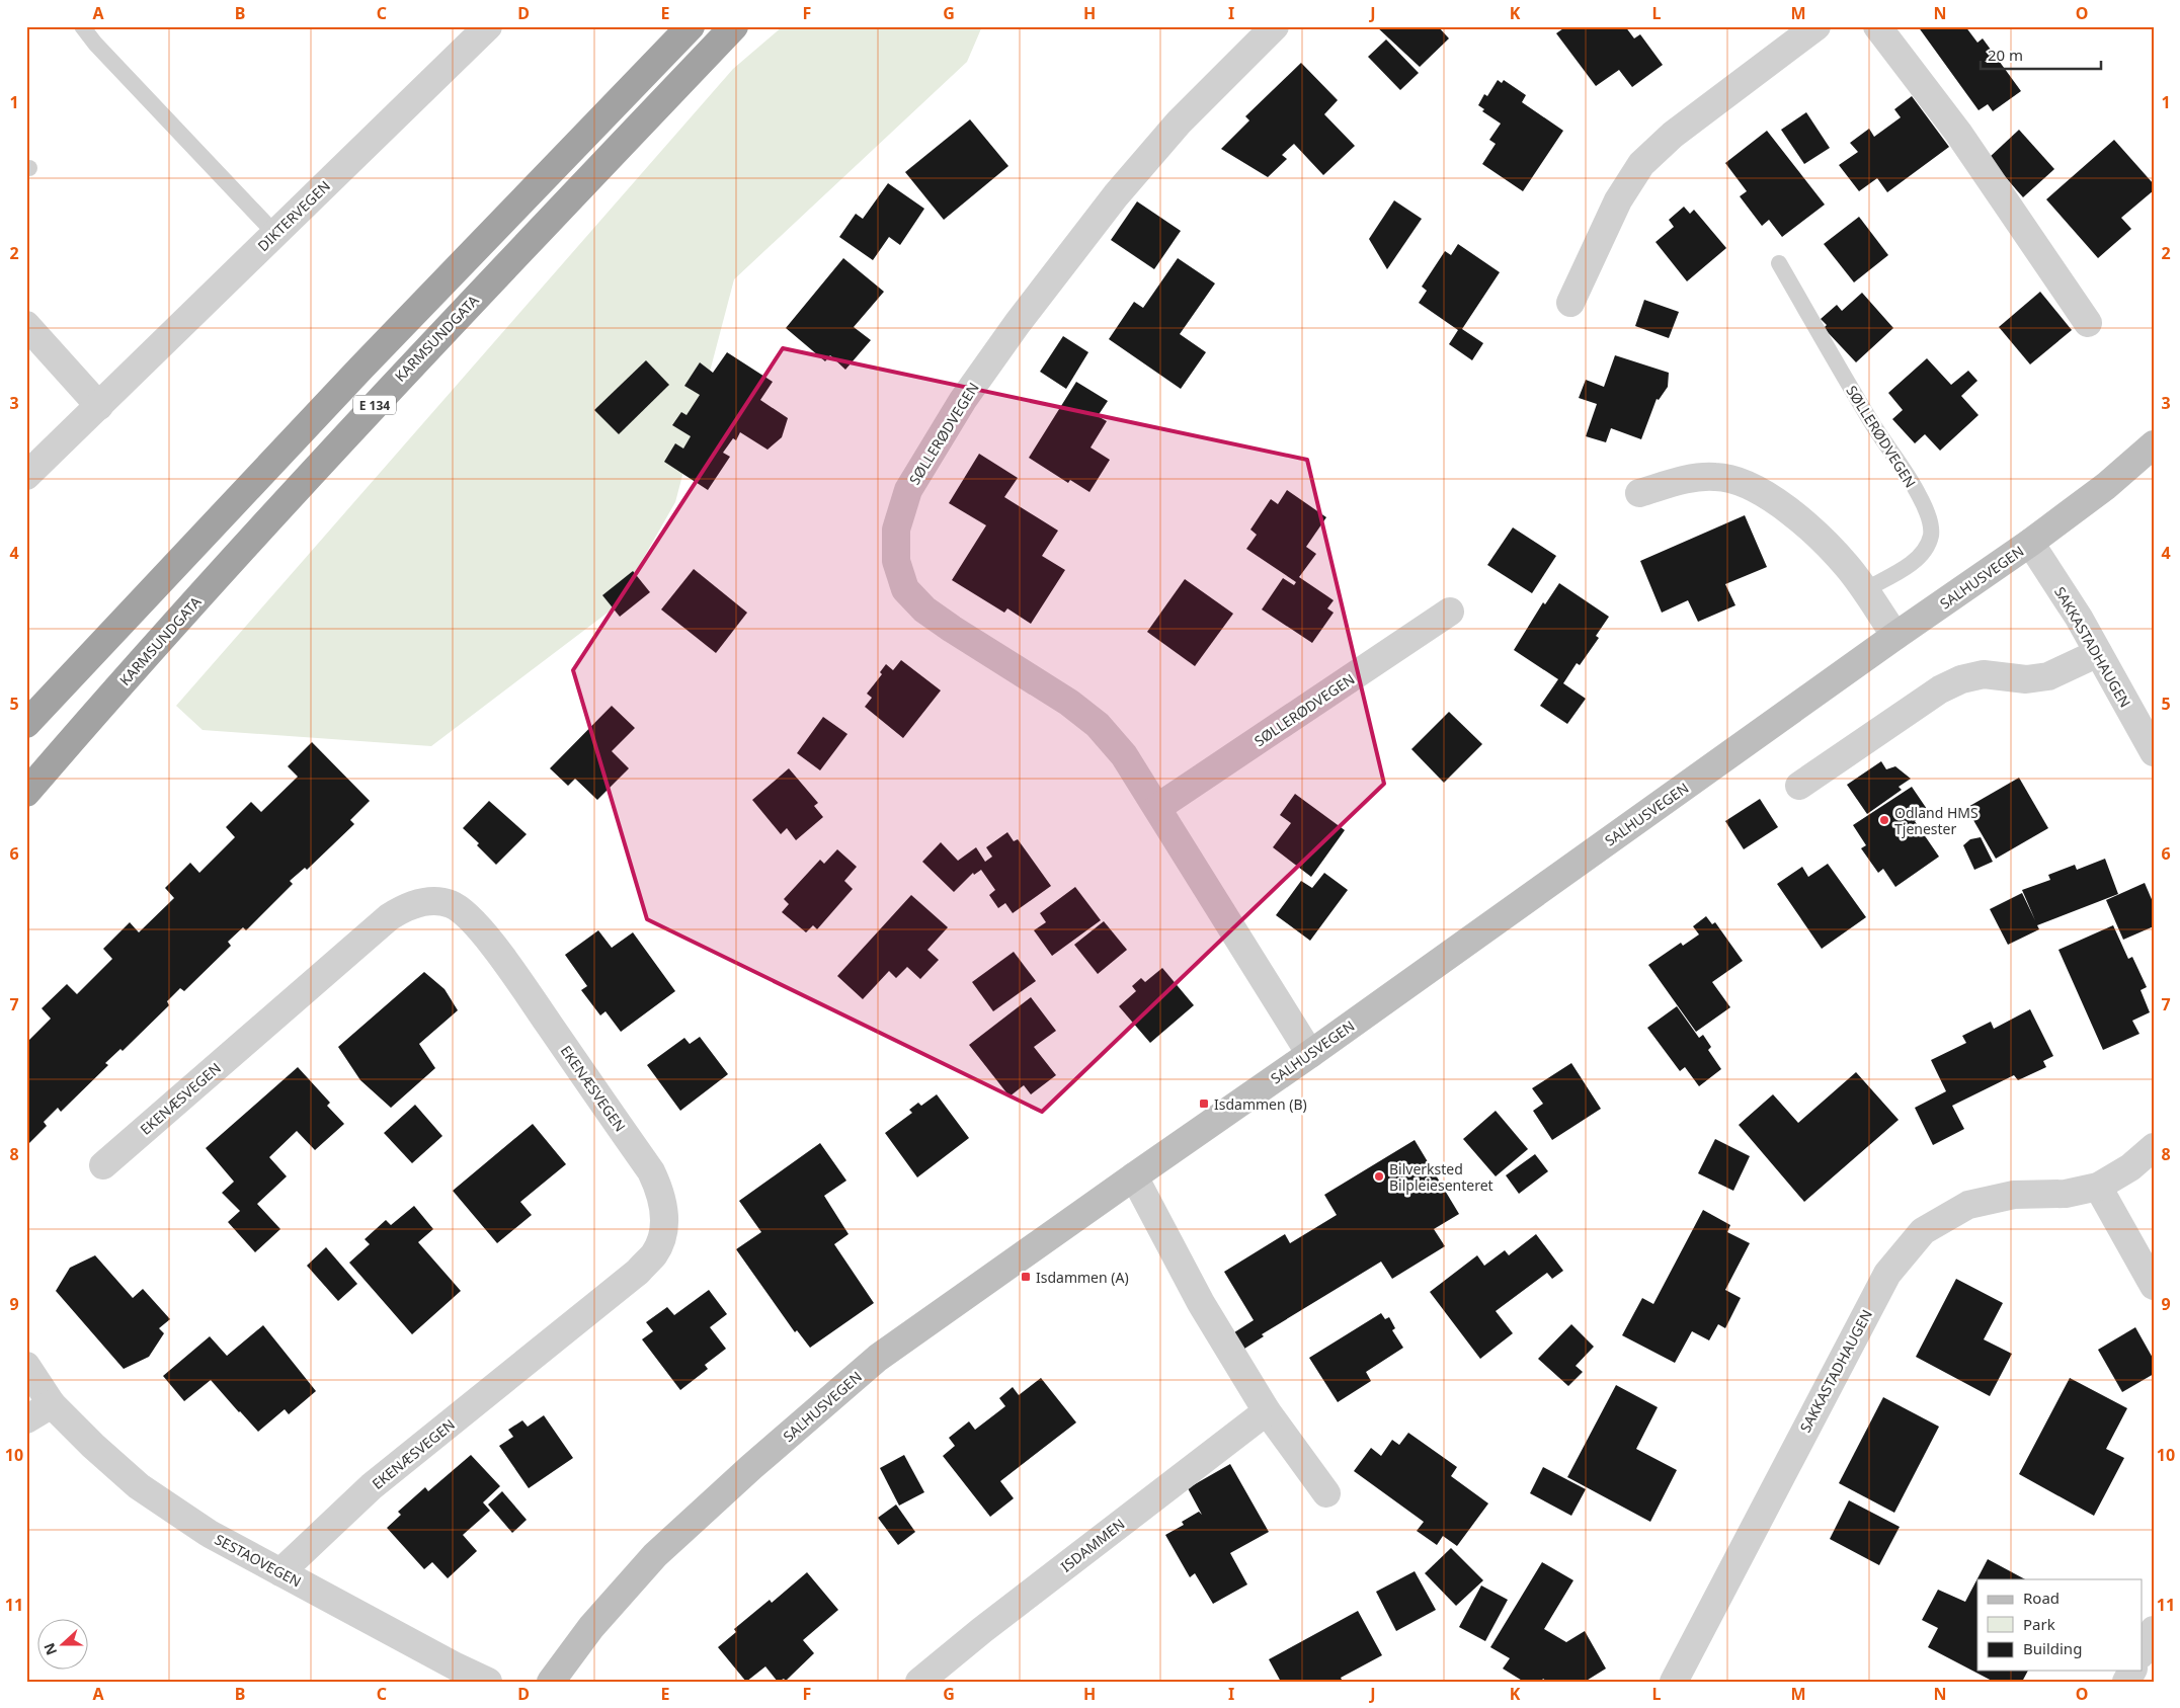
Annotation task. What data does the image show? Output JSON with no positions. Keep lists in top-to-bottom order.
{
  "streets": {
    "highway": ["KARMSUNDGATA", "E 134"],
    "main road": ["SALHUSVEGEN"],
    "street": [
      "DIKTERVEGEN",
      "SØLLERØDVEGEN",
      "SAKKASTADHAUGEN",
      "EKENÆSVEGEN",
      "ISDAMMEN",
      "SESTAOVEGEN"
    ]
  },
  "crossings": [
    ["SØLLERØDVEGEN", "SALHUSVEGEN"],
    ["SALHUSVEGEN", "SAKKASTADHAUGEN"],
    ["EKENÆSVEGEN", "SESTAOVEGEN"]
  ],
  "places": {
    "other": ["Odland HMS Tjenester", "Bilverksted Bilpleiesenteret"],
    "transit": ["Isdammen (B)", "Isdammen (A)"]
  },
  "legend": ["Road", "Park", "Building"],
  "scale_bar": "20 m",
  "north": "left",
  "grid": {
    "columns": [
      "A",
      "B",
      "C",
      "D",
      "E",
      "F",
      "G",
      "H",
      "I",
      "J",
      "K",
      "L",
      "M",
      "N",
      "O"
    ],
    "rows": [
      "1",
      "2",
      "3",
      "4",
      "5",
      "6",
      "7",
      "8",
      "9",
      "10",
      "11"
    ]
  }
}
